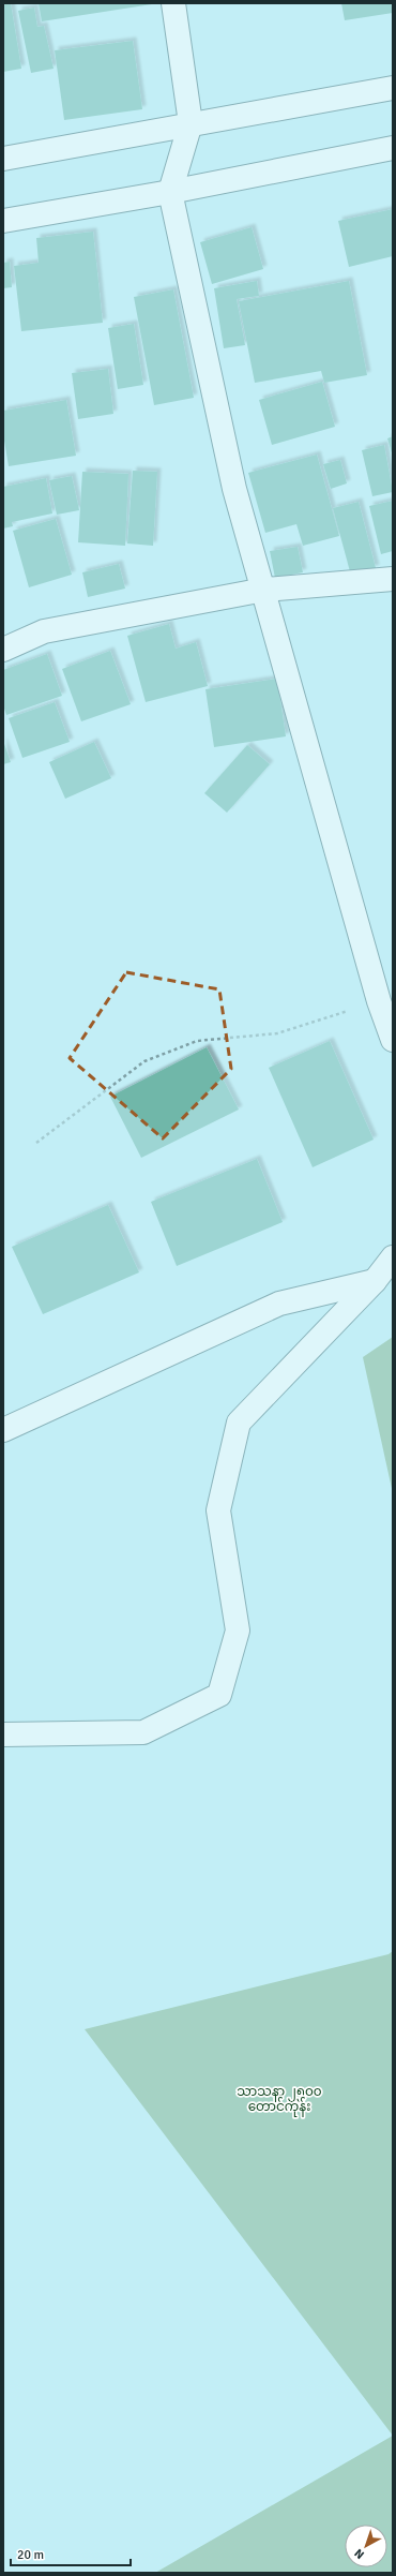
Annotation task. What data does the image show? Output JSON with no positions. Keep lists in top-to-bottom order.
{
  "parks": ["သာသနာ ၂၅၀၀ တောင်ကုန်း"],
  "scale_bar": "20 m",
  "north": "bottom left"
}
